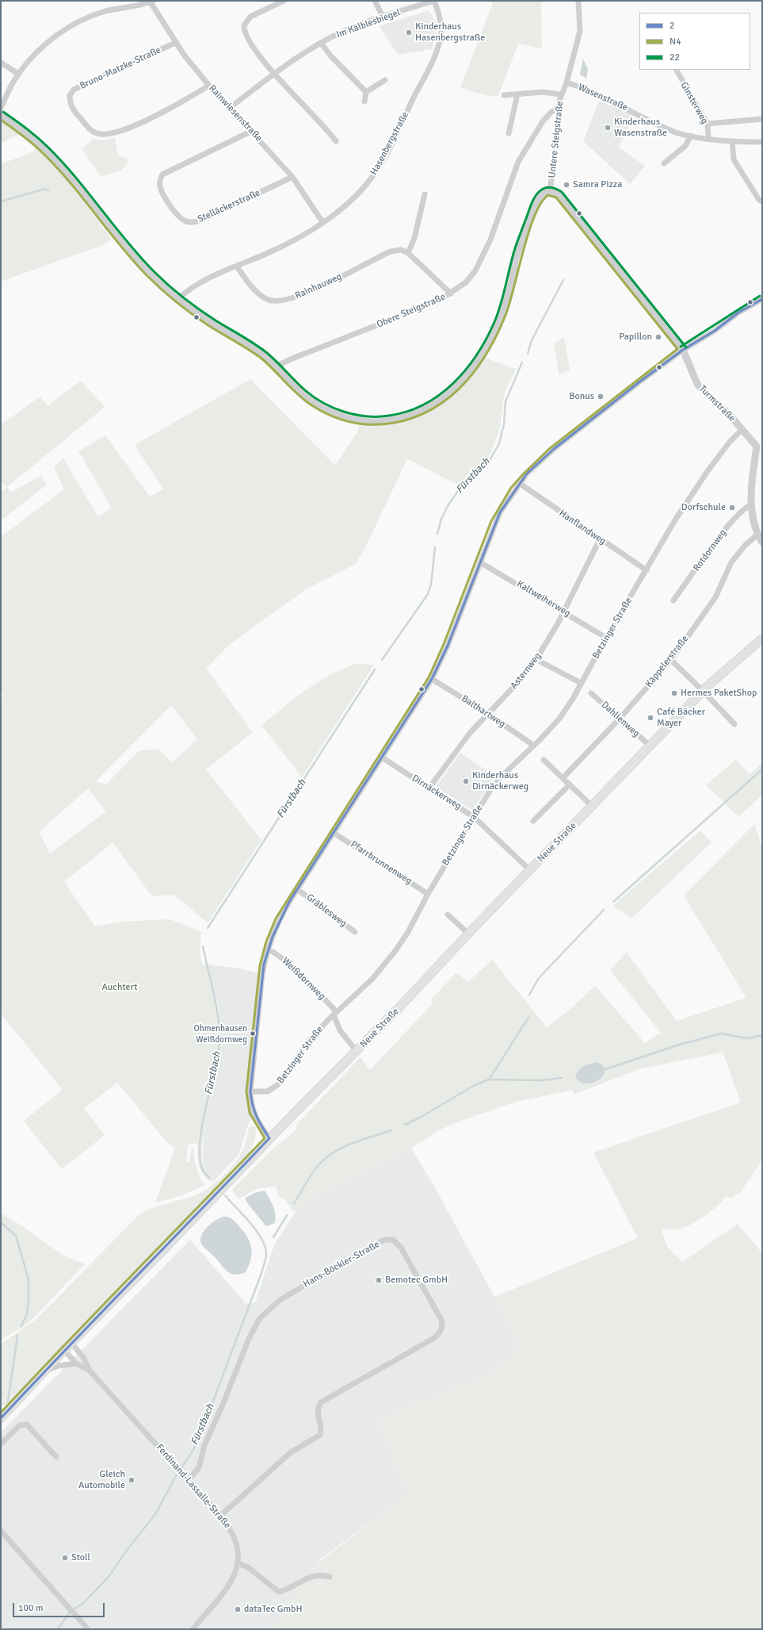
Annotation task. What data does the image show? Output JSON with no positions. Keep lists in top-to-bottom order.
{
  "streets": {
    "main road": ["Neue Straße"],
    "street": [
      "Im Kälblesbiegel",
      "Bruno-Matzke-Straße",
      "Wasenstraße",
      "Ginsterweg",
      "Rainwiesenstraße",
      "Untere Steigstraße",
      "Hasenbergstraße",
      "Stelläckerstraße",
      "Rainhauweg",
      "Obere Steigstraße",
      "Turmstraße",
      "Hanflandweg",
      "Rotdornweg",
      "Kaltweiherweg",
      "Betzinger Straße",
      "Käppelerstraße",
      "Asternweg",
      "Balthartweg",
      "Dahlienweg",
      "Dirnäckerweg",
      "Pfarrbrunnenweg",
      "Gräblesweg",
      "Weißdornweg",
      "Hans-Böckler-Straße",
      "Ferdinand-Lassalle-Straße"
    ]
  },
  "crossings": [
    ["Im Kälblesbiegel", "Rainwiesenstraße"],
    ["Im Kälblesbiegel", "Hasenbergstraße"],
    ["Bruno-Matzke-Straße", "Rainwiesenstraße"],
    ["Wasenstraße", "Ginsterweg"],
    ["Wasenstraße", "Untere Steigstraße"],
    ["Rainwiesenstraße", "Hasenbergstraße"],
    ["Rainwiesenstraße", "Stelläckerstraße"],
    ["Untere Steigstraße", "Hasenbergstraße"],
    ["Untere Steigstraße", "Obere Steigstraße"],
    ["Untere Steigstraße", "Turmstraße"],
    ["Hasenbergstraße", "Rainhauweg"],
    ["Turmstraße", "Betzinger Straße"],
    ["Hanflandweg", "Betzinger Straße"],
    ["Hanflandweg", "Asternweg"],
    ["Kaltweiherweg", "Betzinger Straße"],
    ["Kaltweiherweg", "Asternweg"],
    ["Betzinger Straße", "Balthartweg"],
    ["Betzinger Straße", "Dirnäckerweg"],
    ["Betzinger Straße", "Pfarrbrunnenweg"],
    ["Betzinger Straße", "Weißdornweg"],
    ["Käppelerstraße", "Dahlienweg"],
    ["Asternweg", "Balthartweg"],
    ["Asternweg", "Dirnäckerweg"],
    ["Dahlienweg", "Neue Straße"],
    ["Dirnäckerweg", "Neue Straße"],
    ["Neue Straße", "Weißdornweg"],
    ["Neue Straße", "Ferdinand-Lassalle-Straße"],
    ["Hans-Böckler-Straße", "Ferdinand-Lassalle-Straße"]
  ],
  "water": ["Fürstbach"],
  "parks": ["Auchtert"],
  "places": [
    "Kinderhaus Hasenbergstraße",
    "Kinderhaus Wasenstraße",
    "Samra Pizza",
    "Papillon",
    "Bonus",
    "Dorfschule",
    "Hermes PaketShop",
    "Café Bäcker Mayer",
    "Kinderhaus Dirnäckerweg",
    "Ohmenhausen Weißdornweg",
    "Bemotec GmbH",
    "Gleich Automobile",
    "Stoll",
    "dataTec GmbH"
  ],
  "lines": ["transit line 22", "transit line N4", "transit line 2"],
  "legend": ["2", "N4", "22"],
  "scale_bar": "100 m"
}
